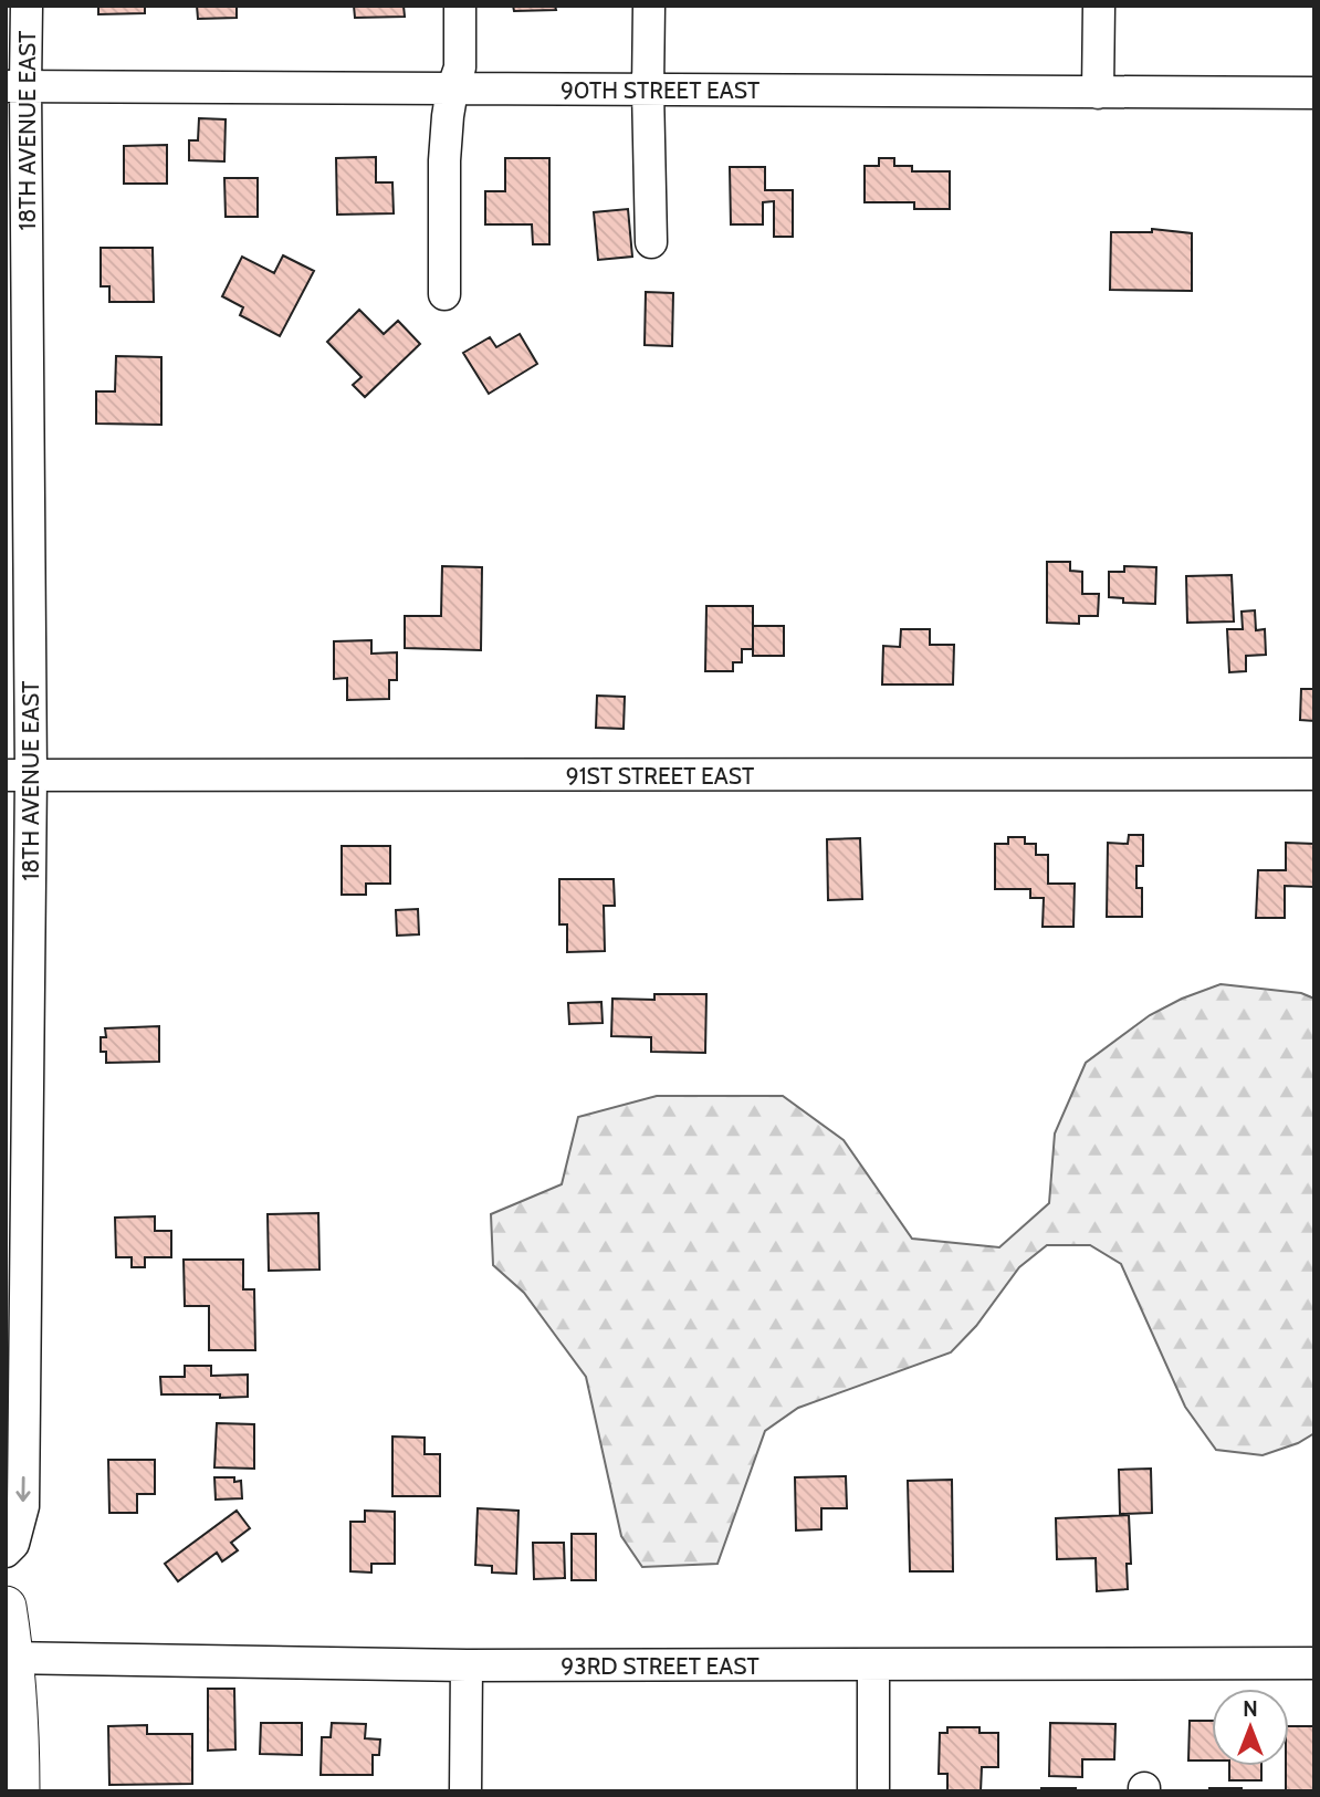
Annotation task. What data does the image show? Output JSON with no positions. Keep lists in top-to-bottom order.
{
  "streets": {
    "street": [
      "90TH STREET EAST",
      "18TH AVENUE EAST",
      "91ST STREET EAST",
      "93RD STREET EAST"
    ]
  },
  "crossings": [
    ["90TH STREET EAST", "18TH AVENUE EAST"],
    ["18TH AVENUE EAST", "91ST STREET EAST"]
  ],
  "one_way": ["18TH AVENUE EAST"],
  "north": "top"
}
